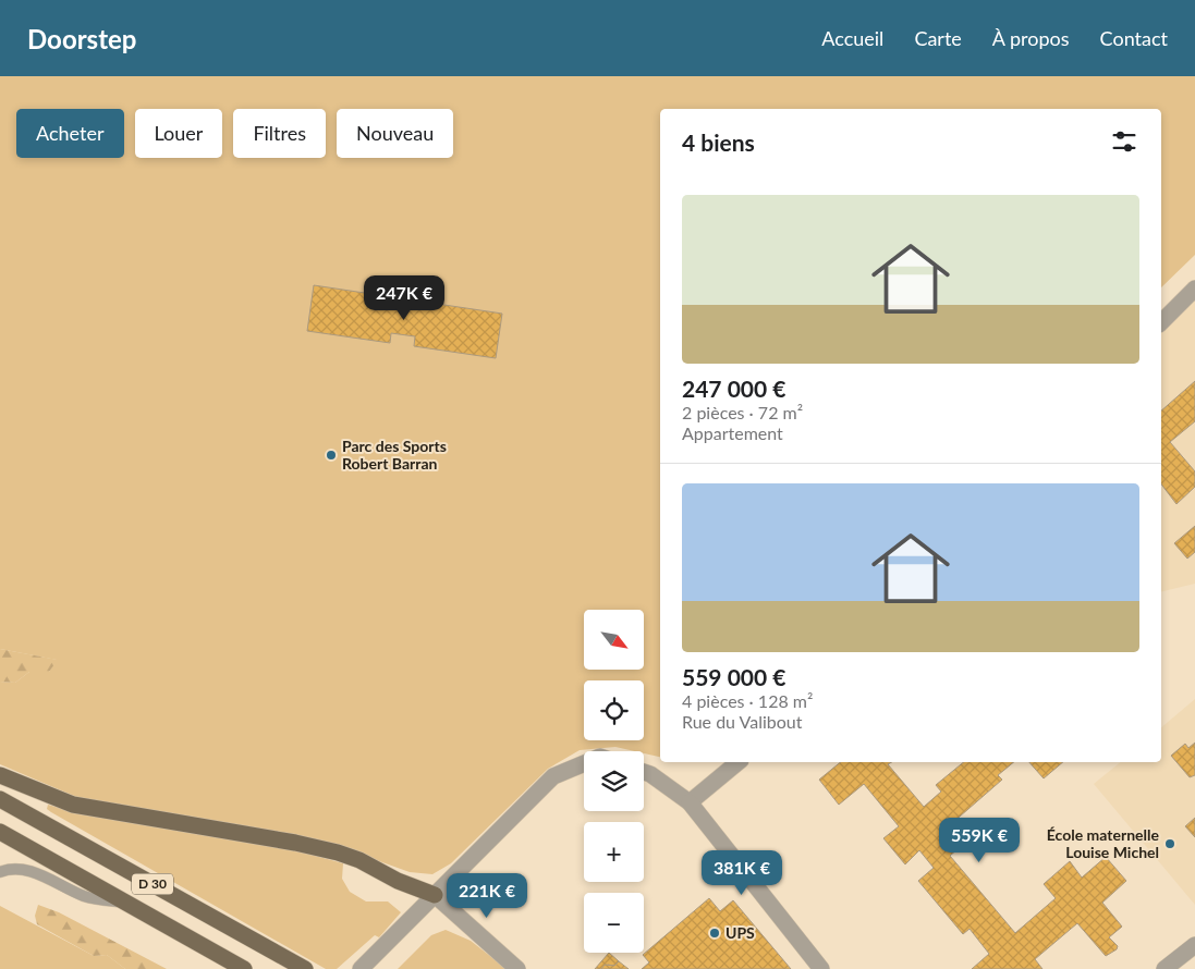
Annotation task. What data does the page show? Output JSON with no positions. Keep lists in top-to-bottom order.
{
  "streets": {
    "main road": ["D 30"]
  },
  "places": ["Parc des Sports Robert Barran", "École maternelle Louise Michel", "UPS"],
  "north": "bottom right",
  "page": {
    "header": "Doorstep",
    "nav": [
      "Accueil",
      "Carte",
      "À propos",
      "Contact"
    ],
    "chip": [
      "Acheter",
      "Louer",
      "Filtres",
      "Nouveau"
    ],
    "heading": "4 biens",
    "list": [
      {
        "name": "247 000 €",
        "note": "2 pièces · 72 m² · Appartement"
      },
      {
        "name": "559 000 €",
        "note": "4 pièces · 128 m² · Rue du Valibout"
      }
    ],
    "price": [
      "247K €",
      "559K €",
      "381K €",
      "221K €"
    ],
    "map_buttons": ["+", "−"]
  }
}
